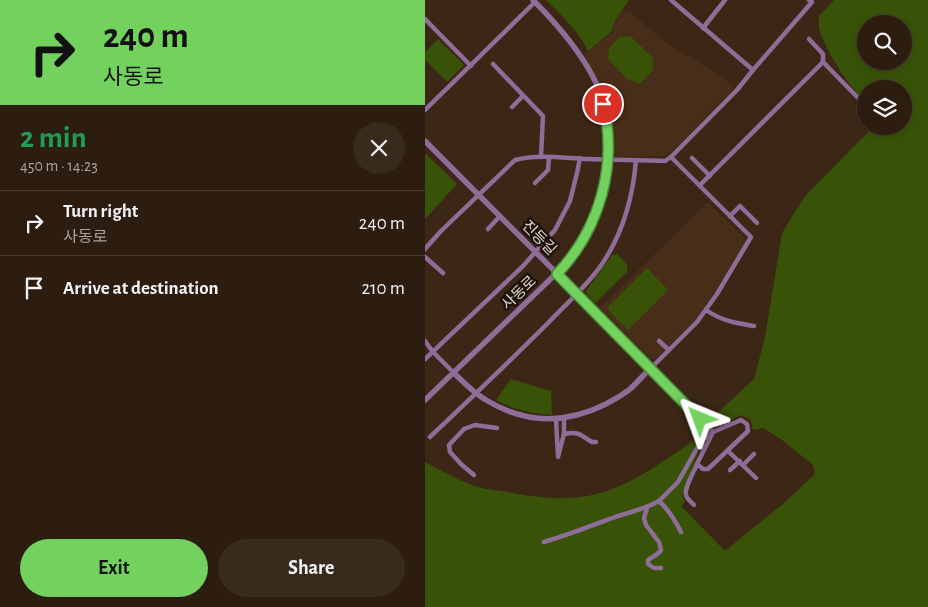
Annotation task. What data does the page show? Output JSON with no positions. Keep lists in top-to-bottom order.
{
  "streets": {
    "street": ["진등길", "사동로"]
  },
  "crossings": [
    ["진등길", "사동로"]
  ],
  "page": {
    "turn": ["240 m", "사동로"],
    "heading": ["2 min", "450 m · 14:23"],
    "list": [
      {
        "name": "Turn right",
        "note": "사동로",
        "value": "240 m"
      },
      {
        "name": "Arrive at destination",
        "value": "210 m"
      }
    ],
    "buttons": ["Exit", "Share"]
  }
}
